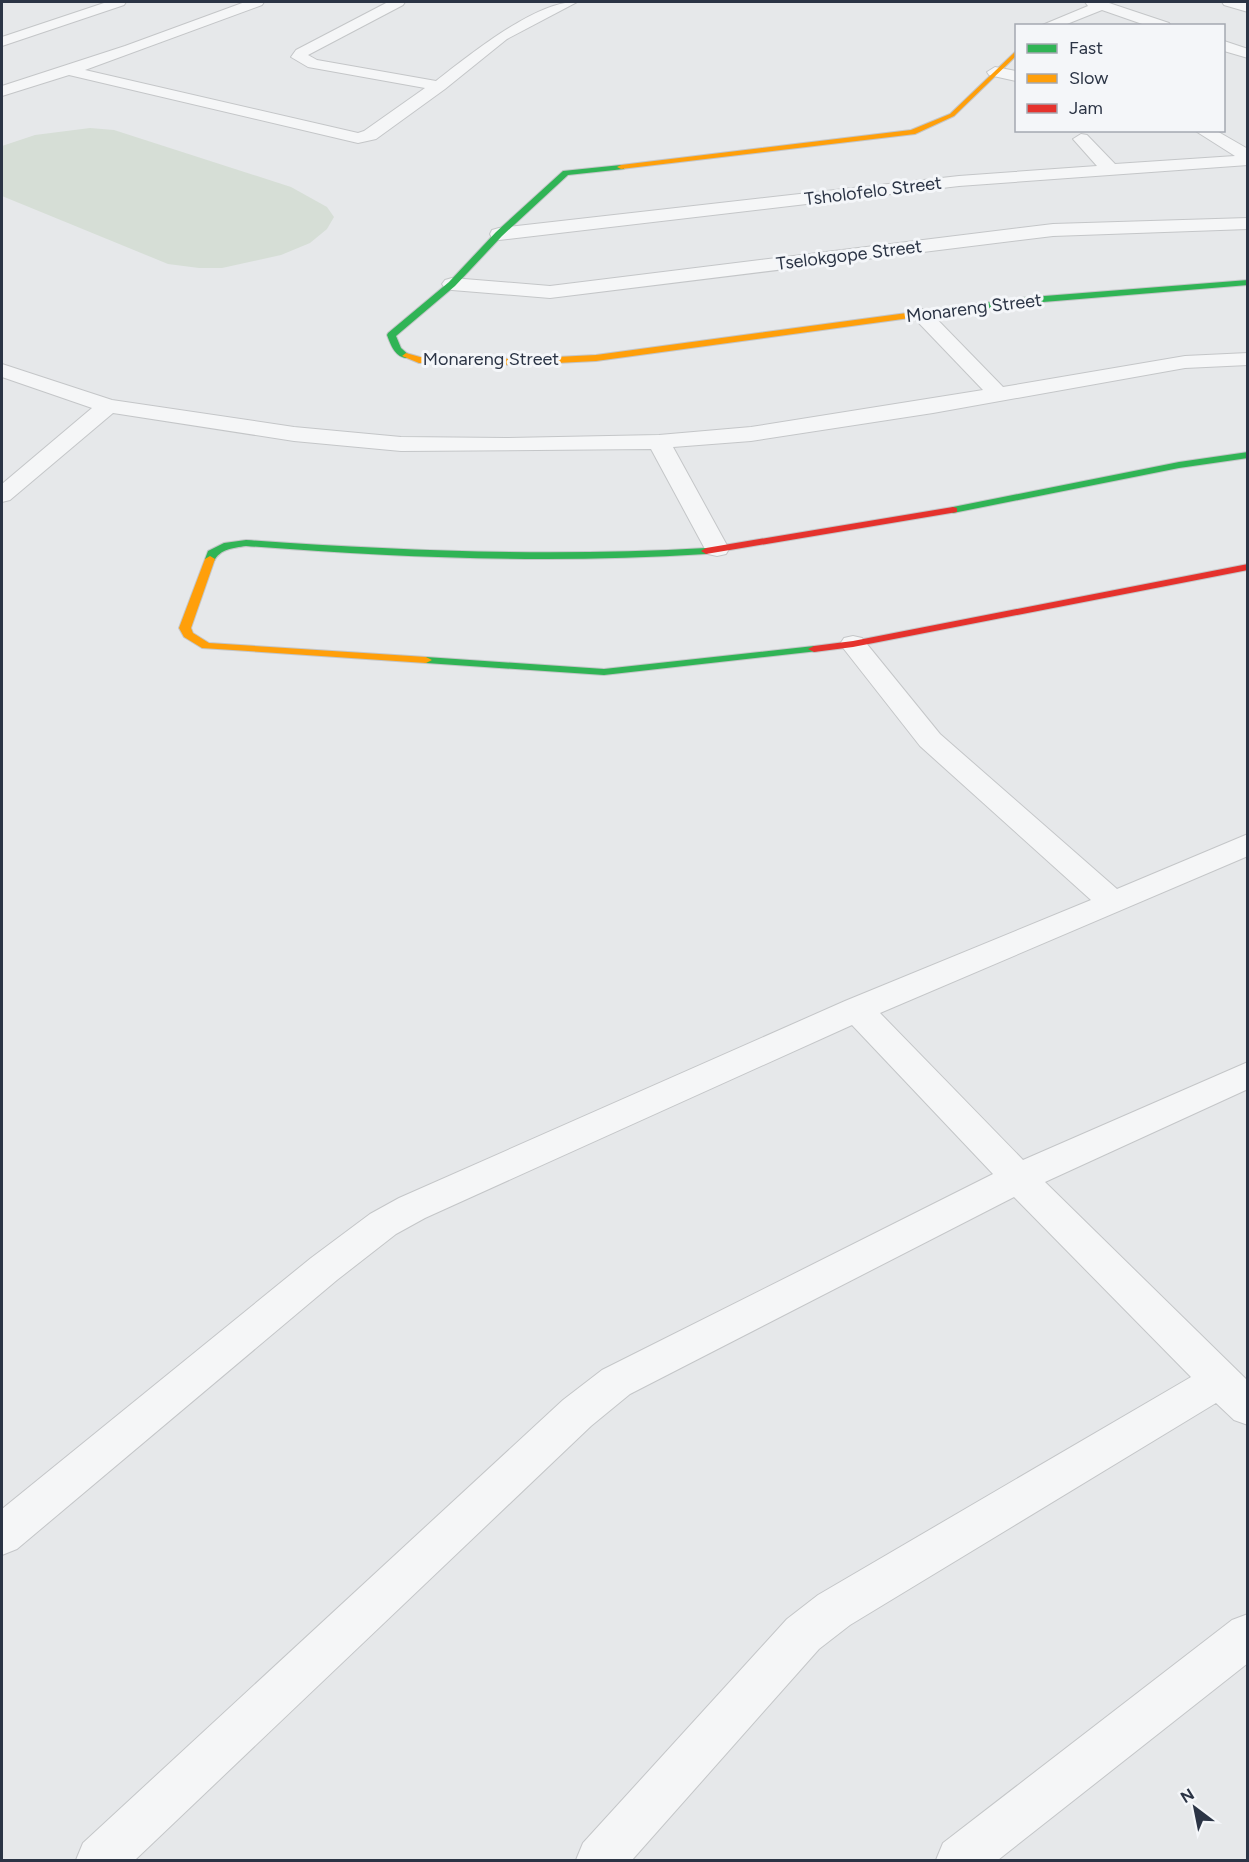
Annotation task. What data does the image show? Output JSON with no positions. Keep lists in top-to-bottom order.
{
  "streets": {
    "street": ["Tsholofelo Street", "Tselokgope Street", "Monareng Street"]
  },
  "crossings": [
    ["Tsholofelo Street", "Monareng Street"],
    ["Tselokgope Street", "Monareng Street"]
  ],
  "legend": ["Fast", "Slow", "Jam"],
  "north": "top left"
}
